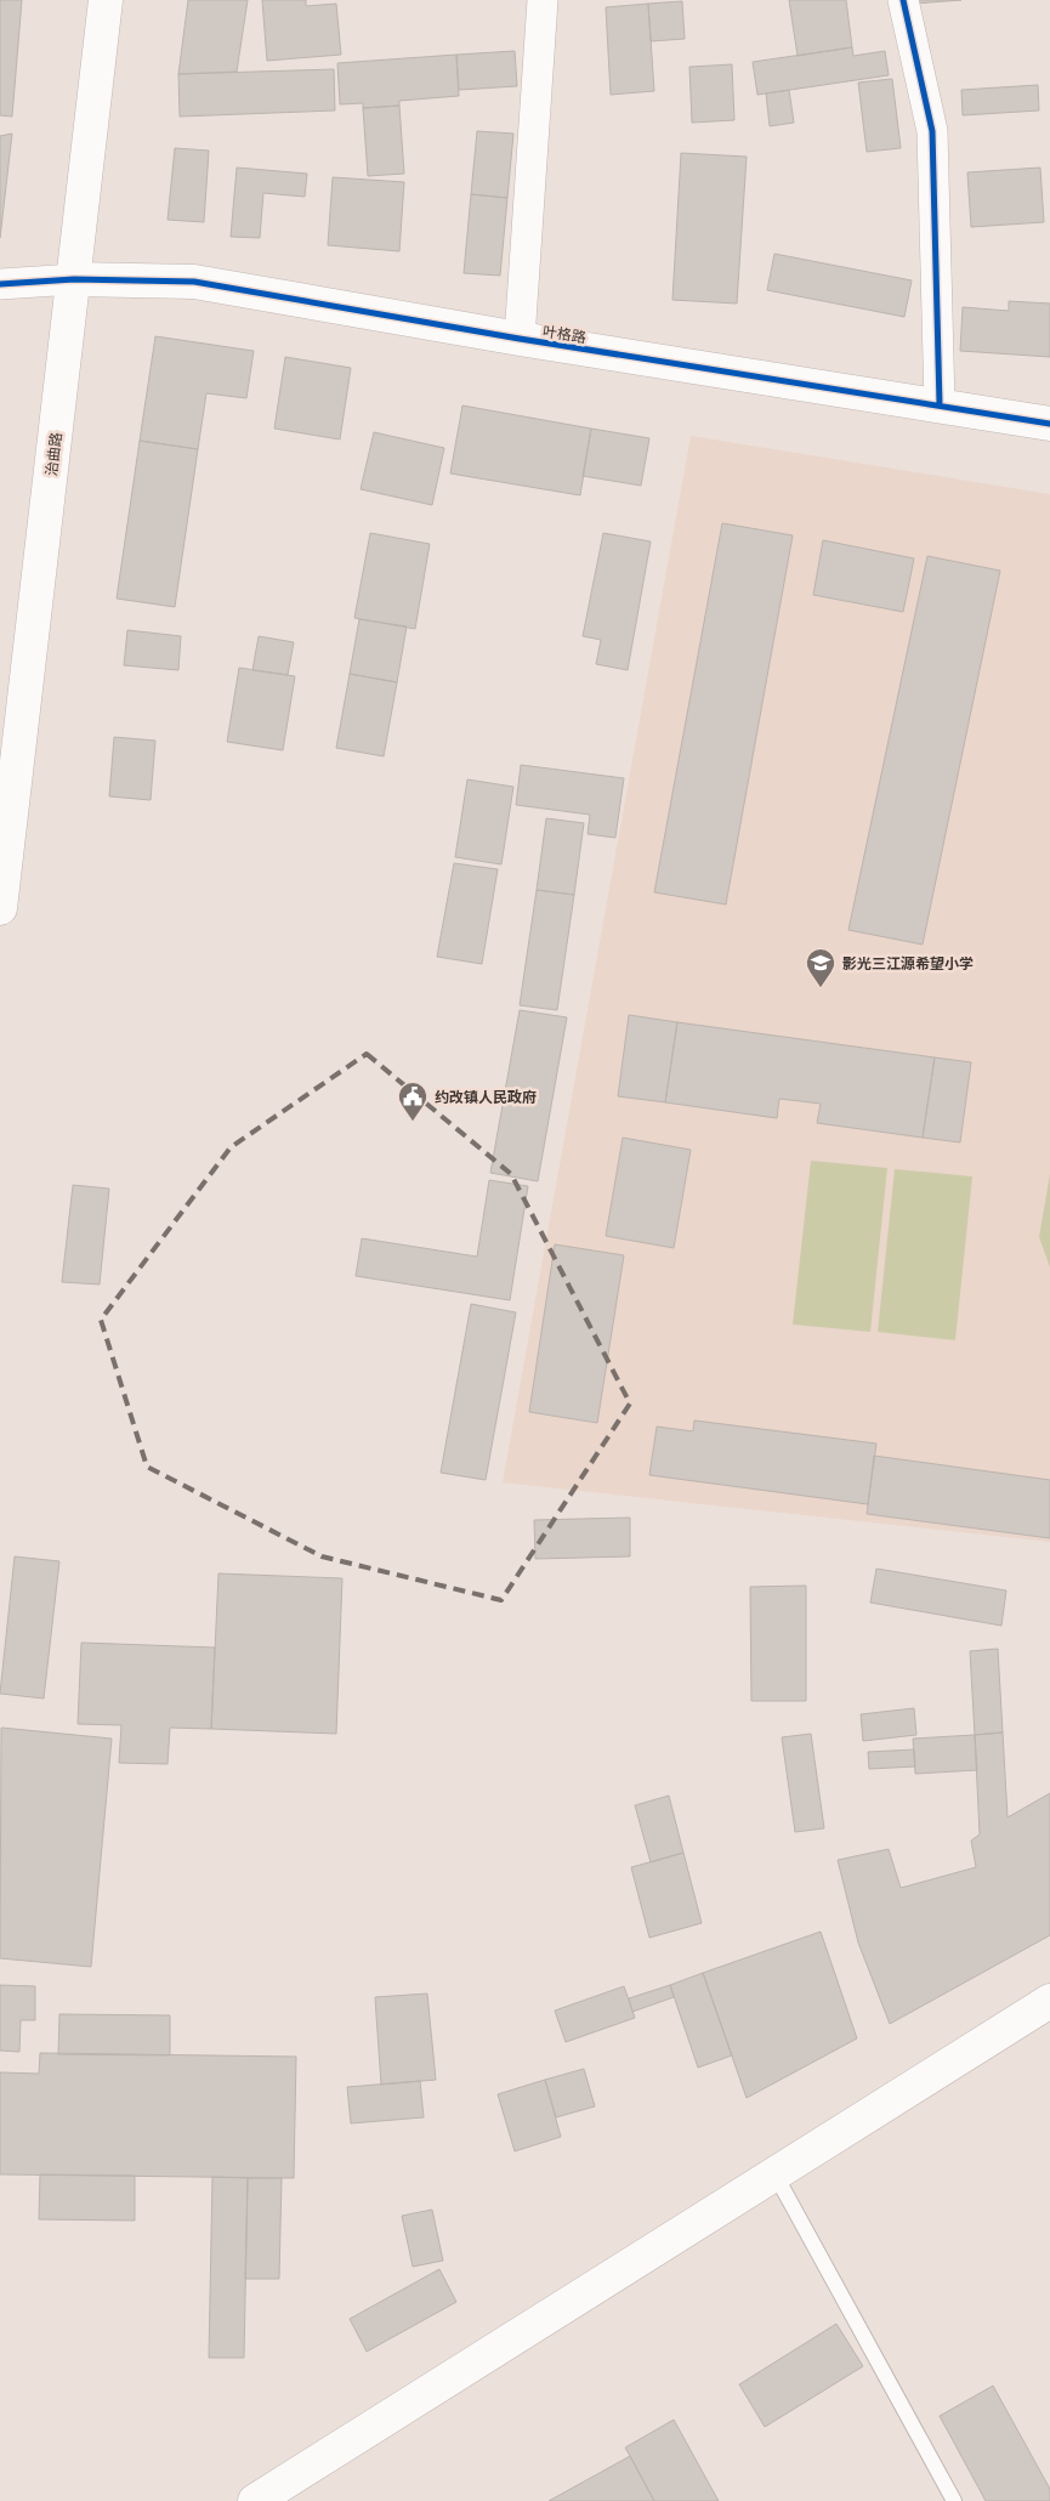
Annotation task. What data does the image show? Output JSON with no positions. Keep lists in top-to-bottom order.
{
  "streets": {
    "main road": ["叶格路", "治曲路"]
  },
  "crossings": [
    ["叶格路", "治曲路"]
  ],
  "places": {
    "school or university": ["影光三江源希望小学"],
    "public building": ["约改镇人民政府"]
  }
}
